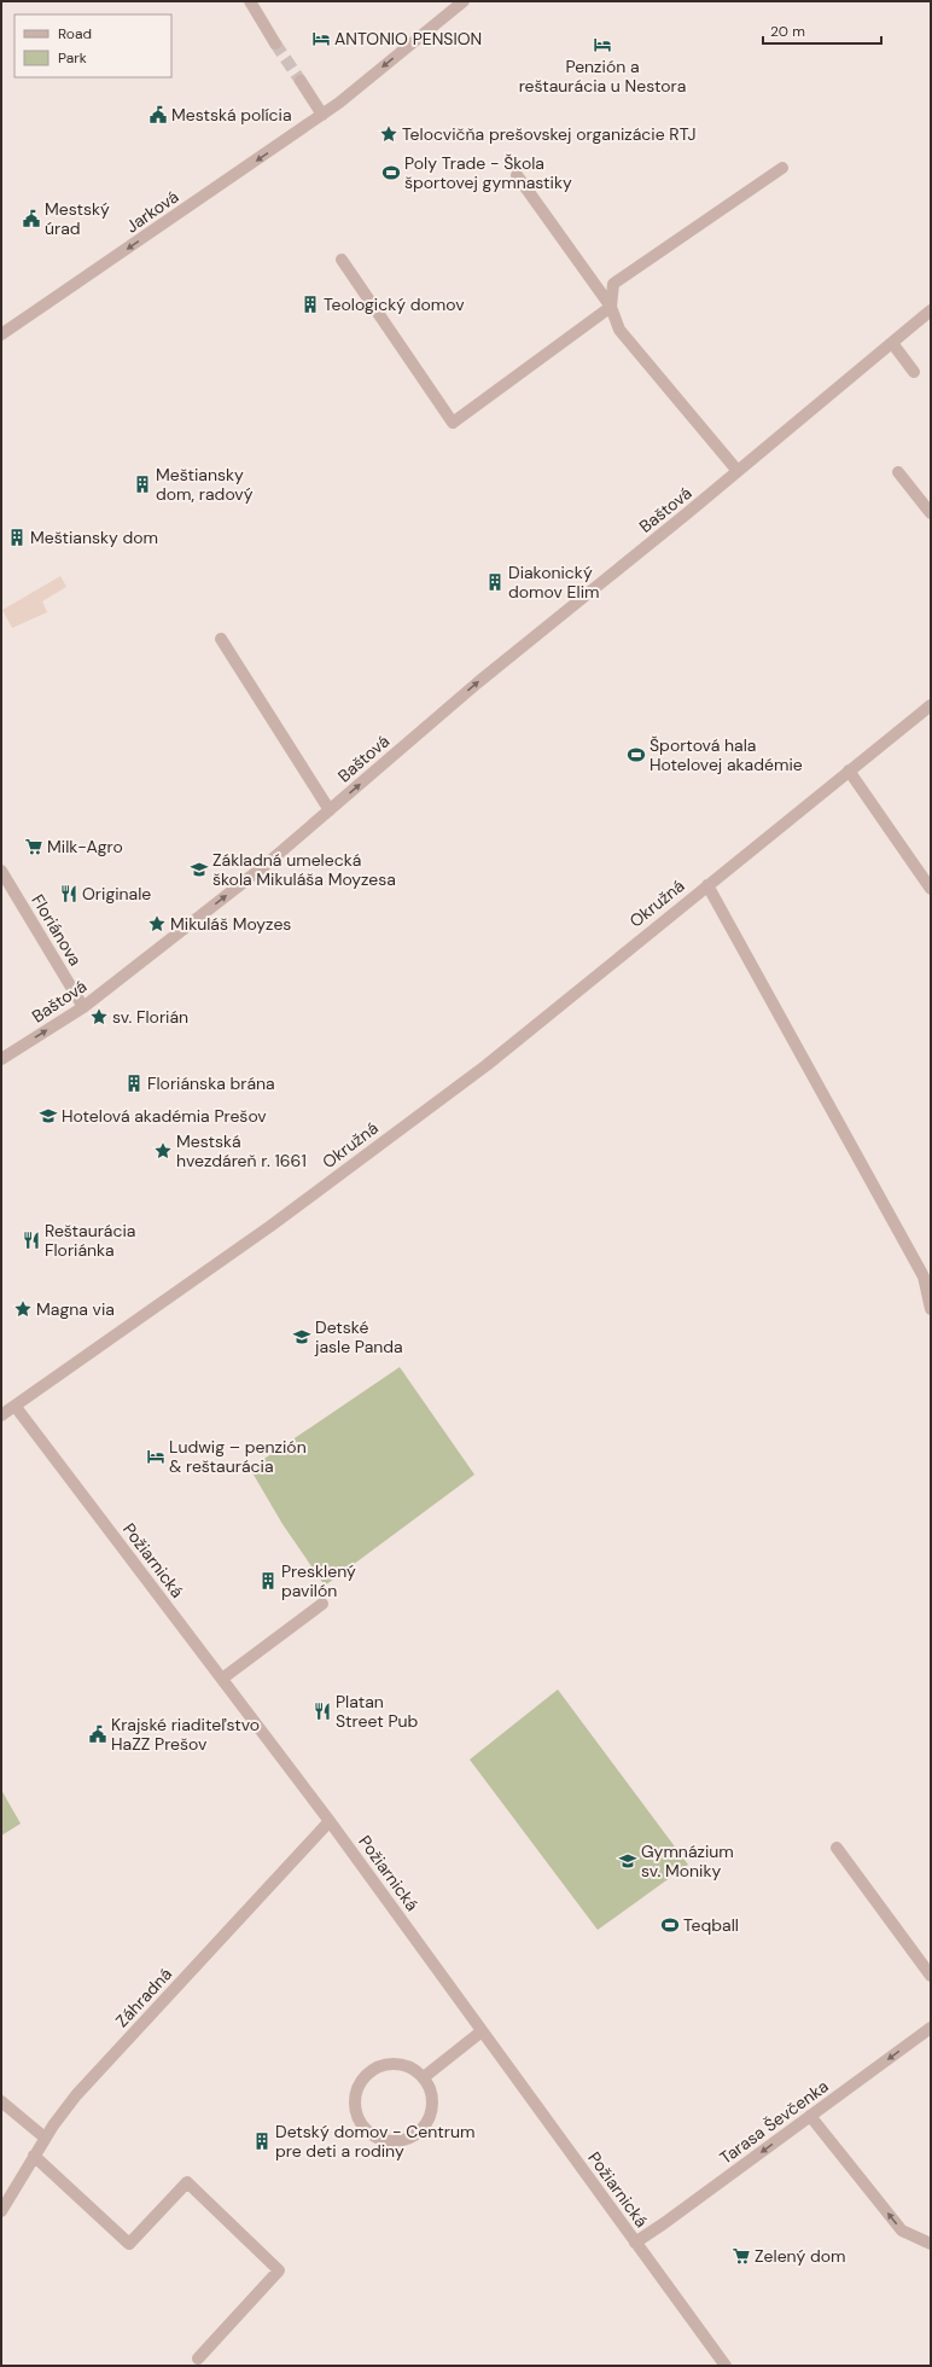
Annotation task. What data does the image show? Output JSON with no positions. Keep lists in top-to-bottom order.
{
  "streets": {
    "street": [
      "Jarková",
      "Baštová",
      "Okružná",
      "Floriánova",
      "Požiarnická",
      "Záhradná",
      "Tarasa Ševčenka"
    ]
  },
  "crossings": [
    ["Baštová", "Floriánova"],
    ["Okružná", "Požiarnická"],
    ["Požiarnická", "Záhradná"],
    ["Požiarnická", "Tarasa Ševčenka"]
  ],
  "one_way": ["Jarková", "Baštová", "Tarasa Ševčenka"],
  "places": {
    "hotel": ["ANTONIO PENSION", "Penzión a reštaurácia u Nestora", "Ludwig – penzión & reštaurácia"],
    "public building": ["Mestská polícia", "Mestský úrad", "Krajské riaditeľstvo HaZZ Prešov"],
    "place": [
      "Telocvičňa prešovskej organizácie RTJ",
      "Mikuláš Moyzes",
      "sv. Florián",
      "Mestská hvezdáreň r. 1661",
      "Magna via"
    ],
    "sports": ["Poly Trade - Škola športovej gymnastiky", "Športová hala Hotelovej akadémie", "Teqball"],
    "building": [
      "Teologický domov",
      "Meštiansky dom, radový",
      "Meštiansky dom",
      "Diakonický domov Elim",
      "Floriánska brána",
      "Presklený pavilón",
      "Detský domov - Centrum pre deti a rodiny"
    ],
    "supermarket": ["Milk-Agro", "Zelený dom"],
    "school or university": [
      "Základná umelecká škola Mikuláša Moyzesa",
      "Hotelová akadémia Prešov",
      "Detské jasle Panda",
      "Gymnázium sv. Moniky"
    ],
    "restaurant": ["Originale", "Reštaurácia Floriánka", "Platan Street Pub"]
  },
  "legend": ["Road", "Park"],
  "scale_bar": "20 m"
}
